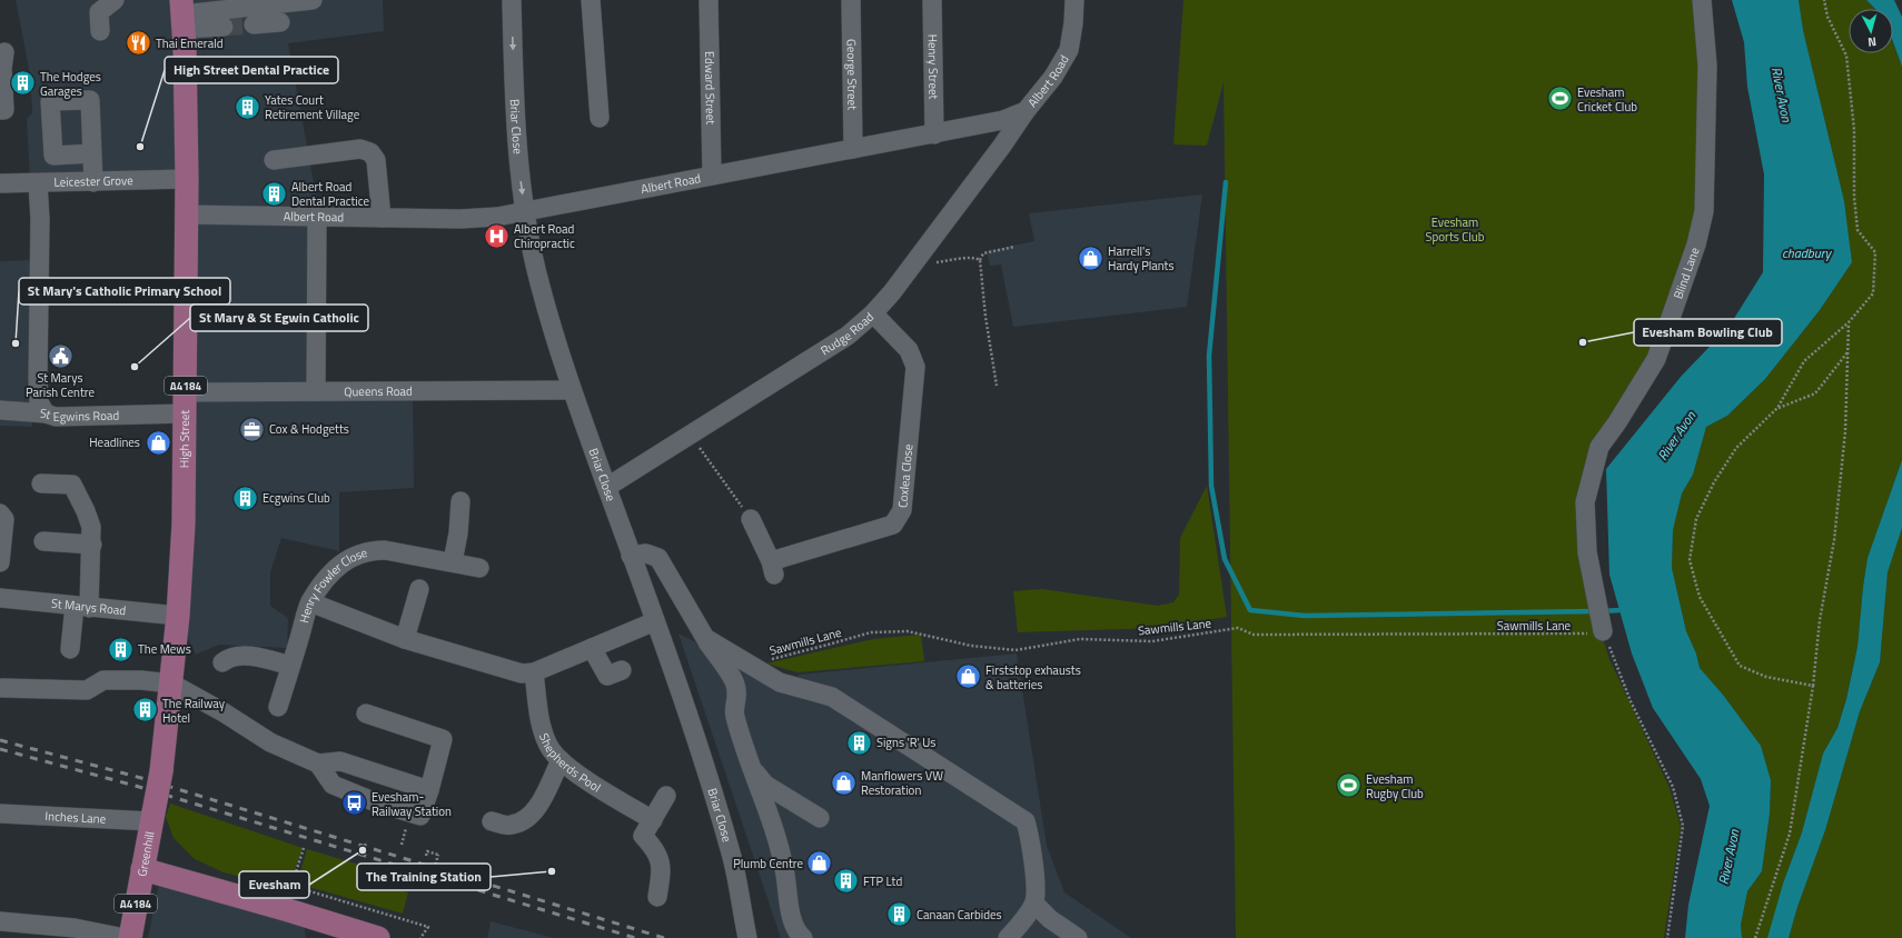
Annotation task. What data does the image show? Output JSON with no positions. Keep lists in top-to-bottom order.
{
  "streets": {
    "main road": ["A4184", "High Street", "Greenhill"],
    "street": [
      "Henry Street",
      "George Street",
      "Albert Road",
      "Edward Street",
      "Briar Close",
      "Leicester Grove",
      "Blind Lane",
      "Rudge Road",
      "Queens Road",
      "St Egwins Road",
      "Coxlea Close",
      "Henry Fowler Close",
      "St Marys Road",
      "Shepherds Pool",
      "Inches Lane"
    ],
    "path": ["Sawmills Lane"]
  },
  "crossings": [
    ["Henry Street", "Albert Road"],
    ["George Street", "Albert Road"],
    ["Albert Road", "Edward Street"],
    ["Albert Road", "Briar Close"],
    ["Albert Road", "Rudge Road"],
    ["Albert Road", "High Street"],
    ["Briar Close", "Rudge Road"],
    ["Briar Close", "Queens Road"],
    ["Leicester Grove", "St Egwins Road"],
    ["Leicester Grove", "High Street"],
    ["Blind Lane", "Sawmills Lane"],
    ["Rudge Road", "Coxlea Close"],
    ["Queens Road", "St Egwins Road"],
    ["Queens Road", "High Street"],
    ["St Egwins Road", "High Street"],
    ["High Street", "St Marys Road"],
    ["High Street", "Inches Lane"],
    ["High Street", "Greenhill"],
    ["Inches Lane", "Greenhill"]
  ],
  "water": ["River Avon", "chadbury"],
  "parks": ["Evesham Sports Club"],
  "places": {
    "restaurant": ["Thai Emerald"],
    "building": [
      "The Hodges Garages",
      "Yates Court Retirement Village",
      "Albert Road Dental Practice",
      "Ecgwins Club",
      "The Mews",
      "The Railway Hotel",
      "Signs 'R' Us",
      "FTP Ltd",
      "Canaan Carbides"
    ],
    "sports": ["Evesham Cricket Club", "Evesham Rugby Club"],
    "other": [
      "High Street Dental Practice",
      "Evesham Bowling Club",
      "St Mary's Catholic Primary School",
      "St Mary & St Egwin Catholic",
      "Evesham",
      "The Training Station"
    ],
    "hospital": ["Albert Road Chiropractic"],
    "shop": [
      "Harrell's Hardy Plants",
      "Headlines",
      "Firststop exhausts & batteries",
      "Manflowers VW Restoration",
      "Plumb Centre"
    ],
    "public building": ["St Marys Parish Centre"],
    "office": ["Cox & Hodgetts"],
    "bus stop": ["Evesham- Railway Station"]
  },
  "north": "bottom"
}
